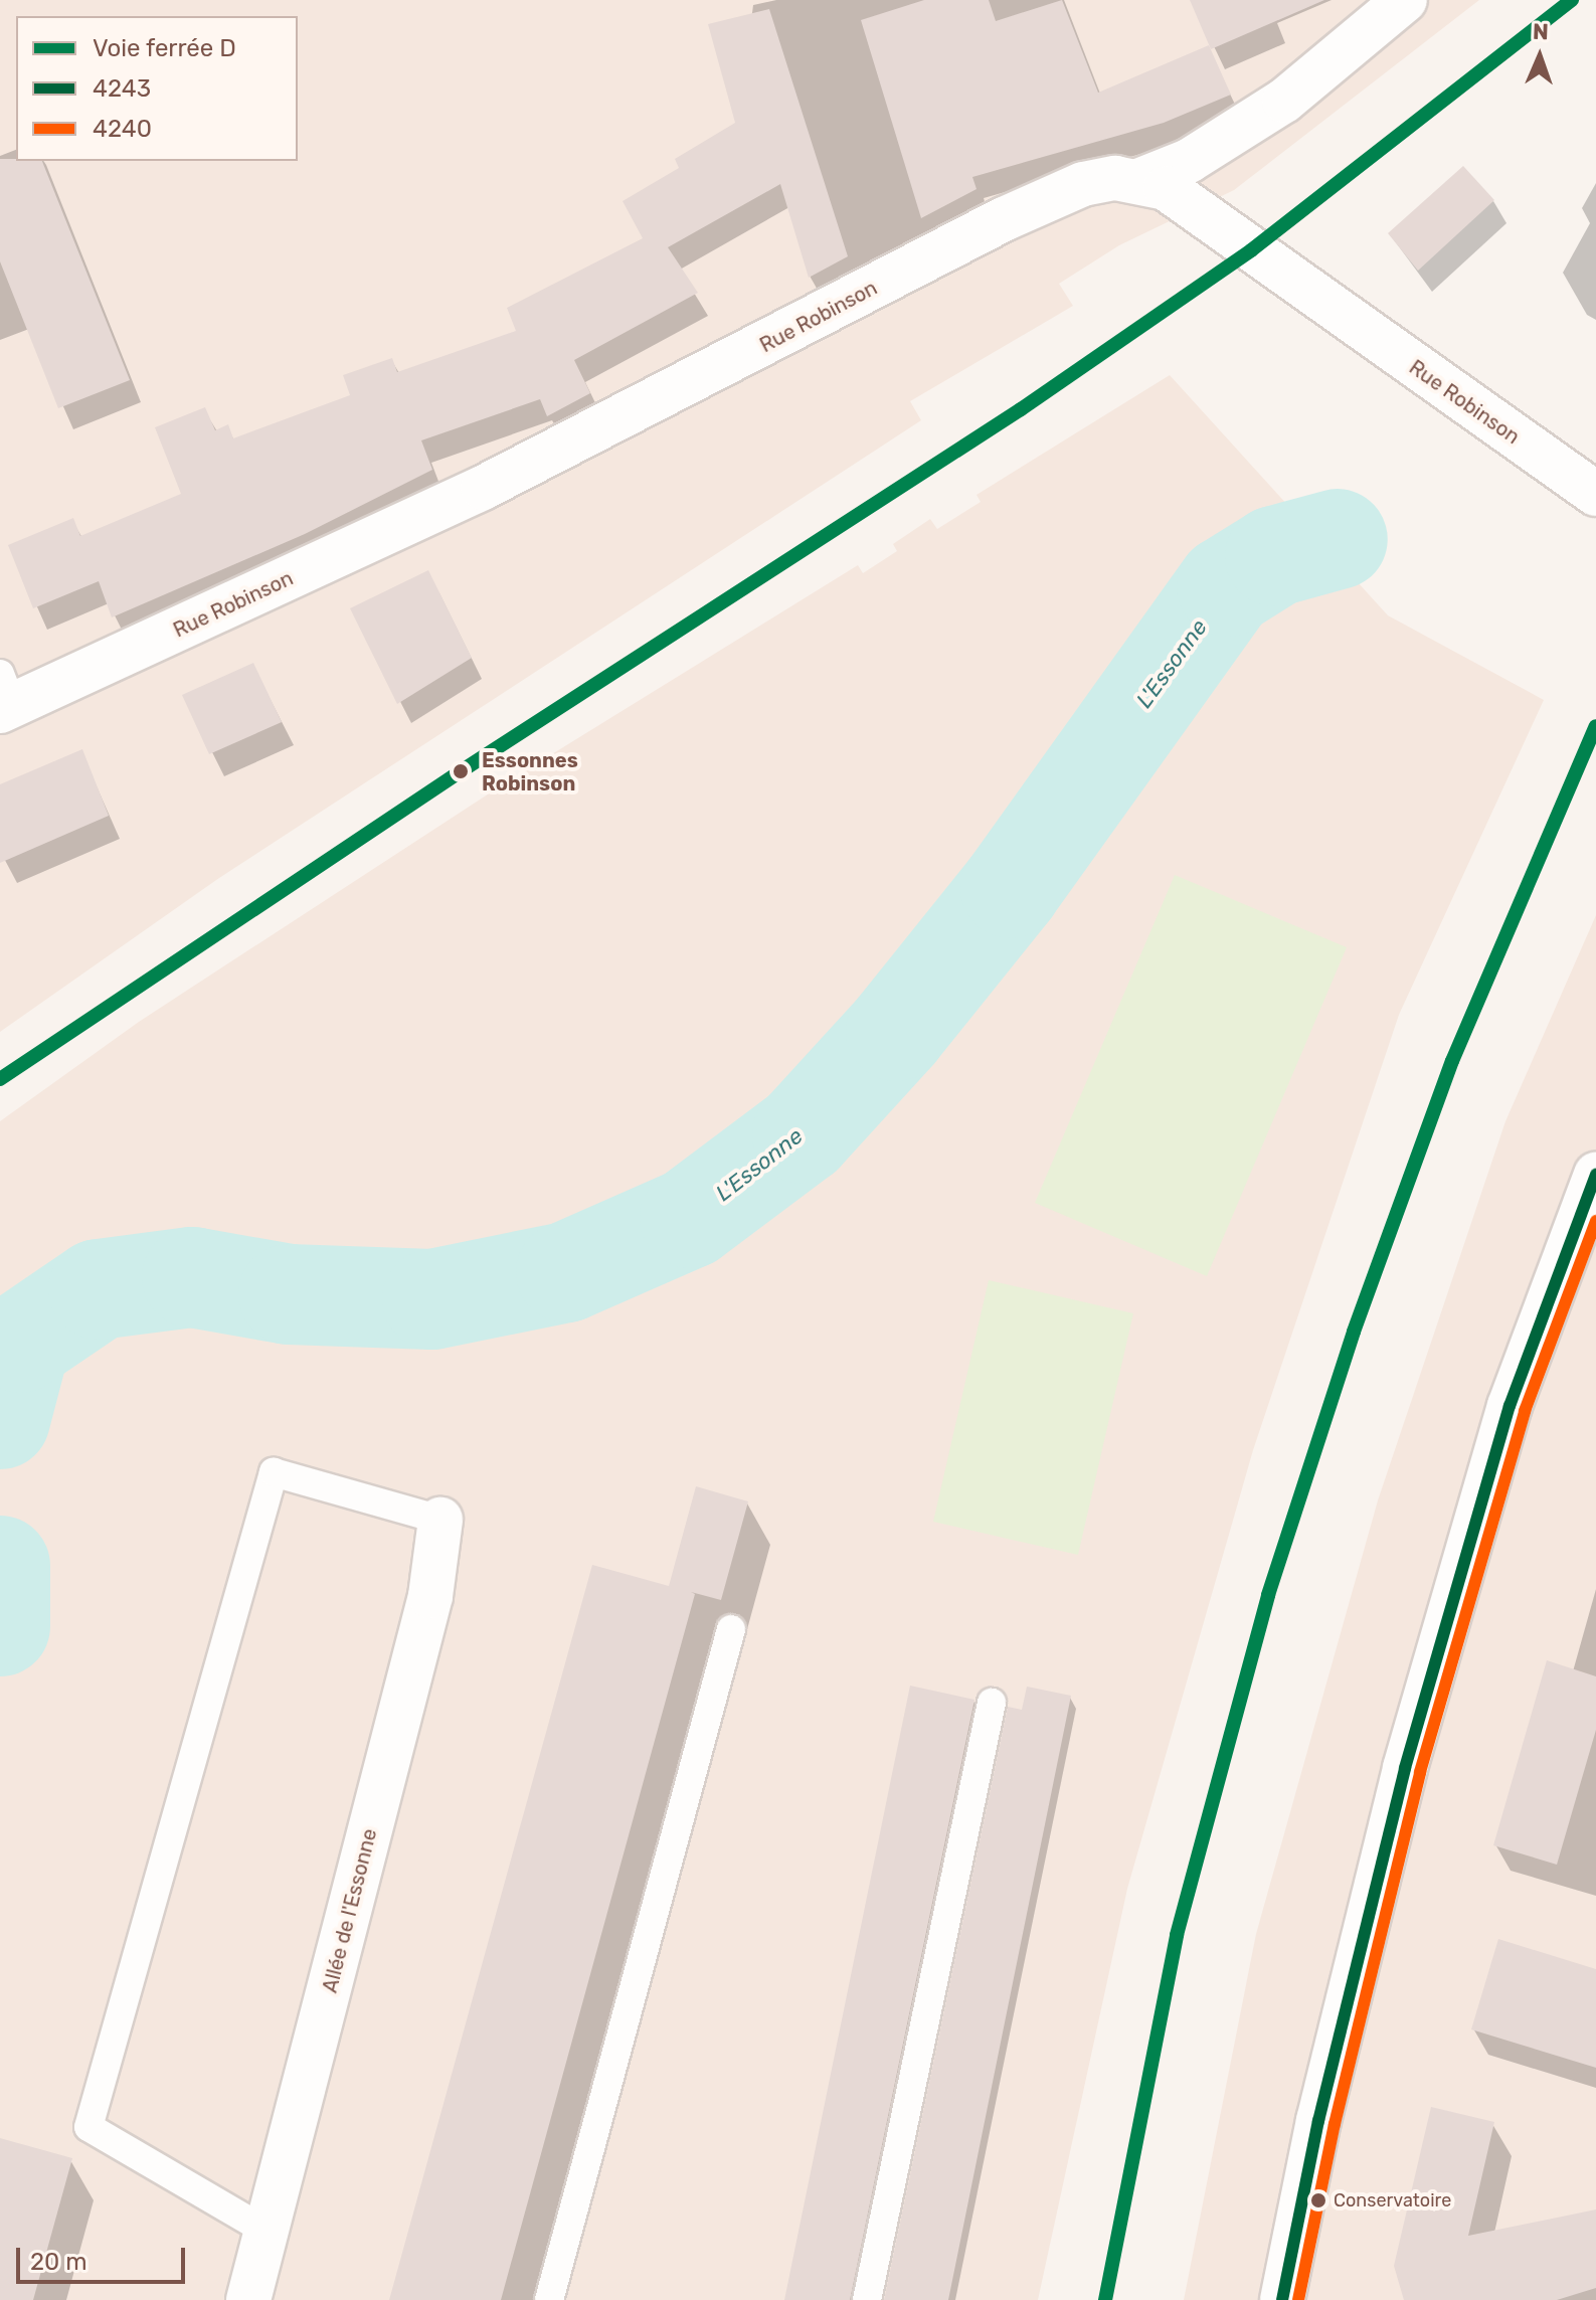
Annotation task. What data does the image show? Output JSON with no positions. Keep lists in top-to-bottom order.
{
  "streets": {
    "street": ["Rue Robinson", "Allée de l'Essonne"]
  },
  "water": ["L'Essonne"],
  "places": ["Essonnes Robinson", "Conservatoire"],
  "lines": ["rail line D", "transit line 4243", "transit line 4240"],
  "legend": ["Voie ferrée D", "4243", "4240"],
  "scale_bar": "20 m",
  "north": "top"
}
